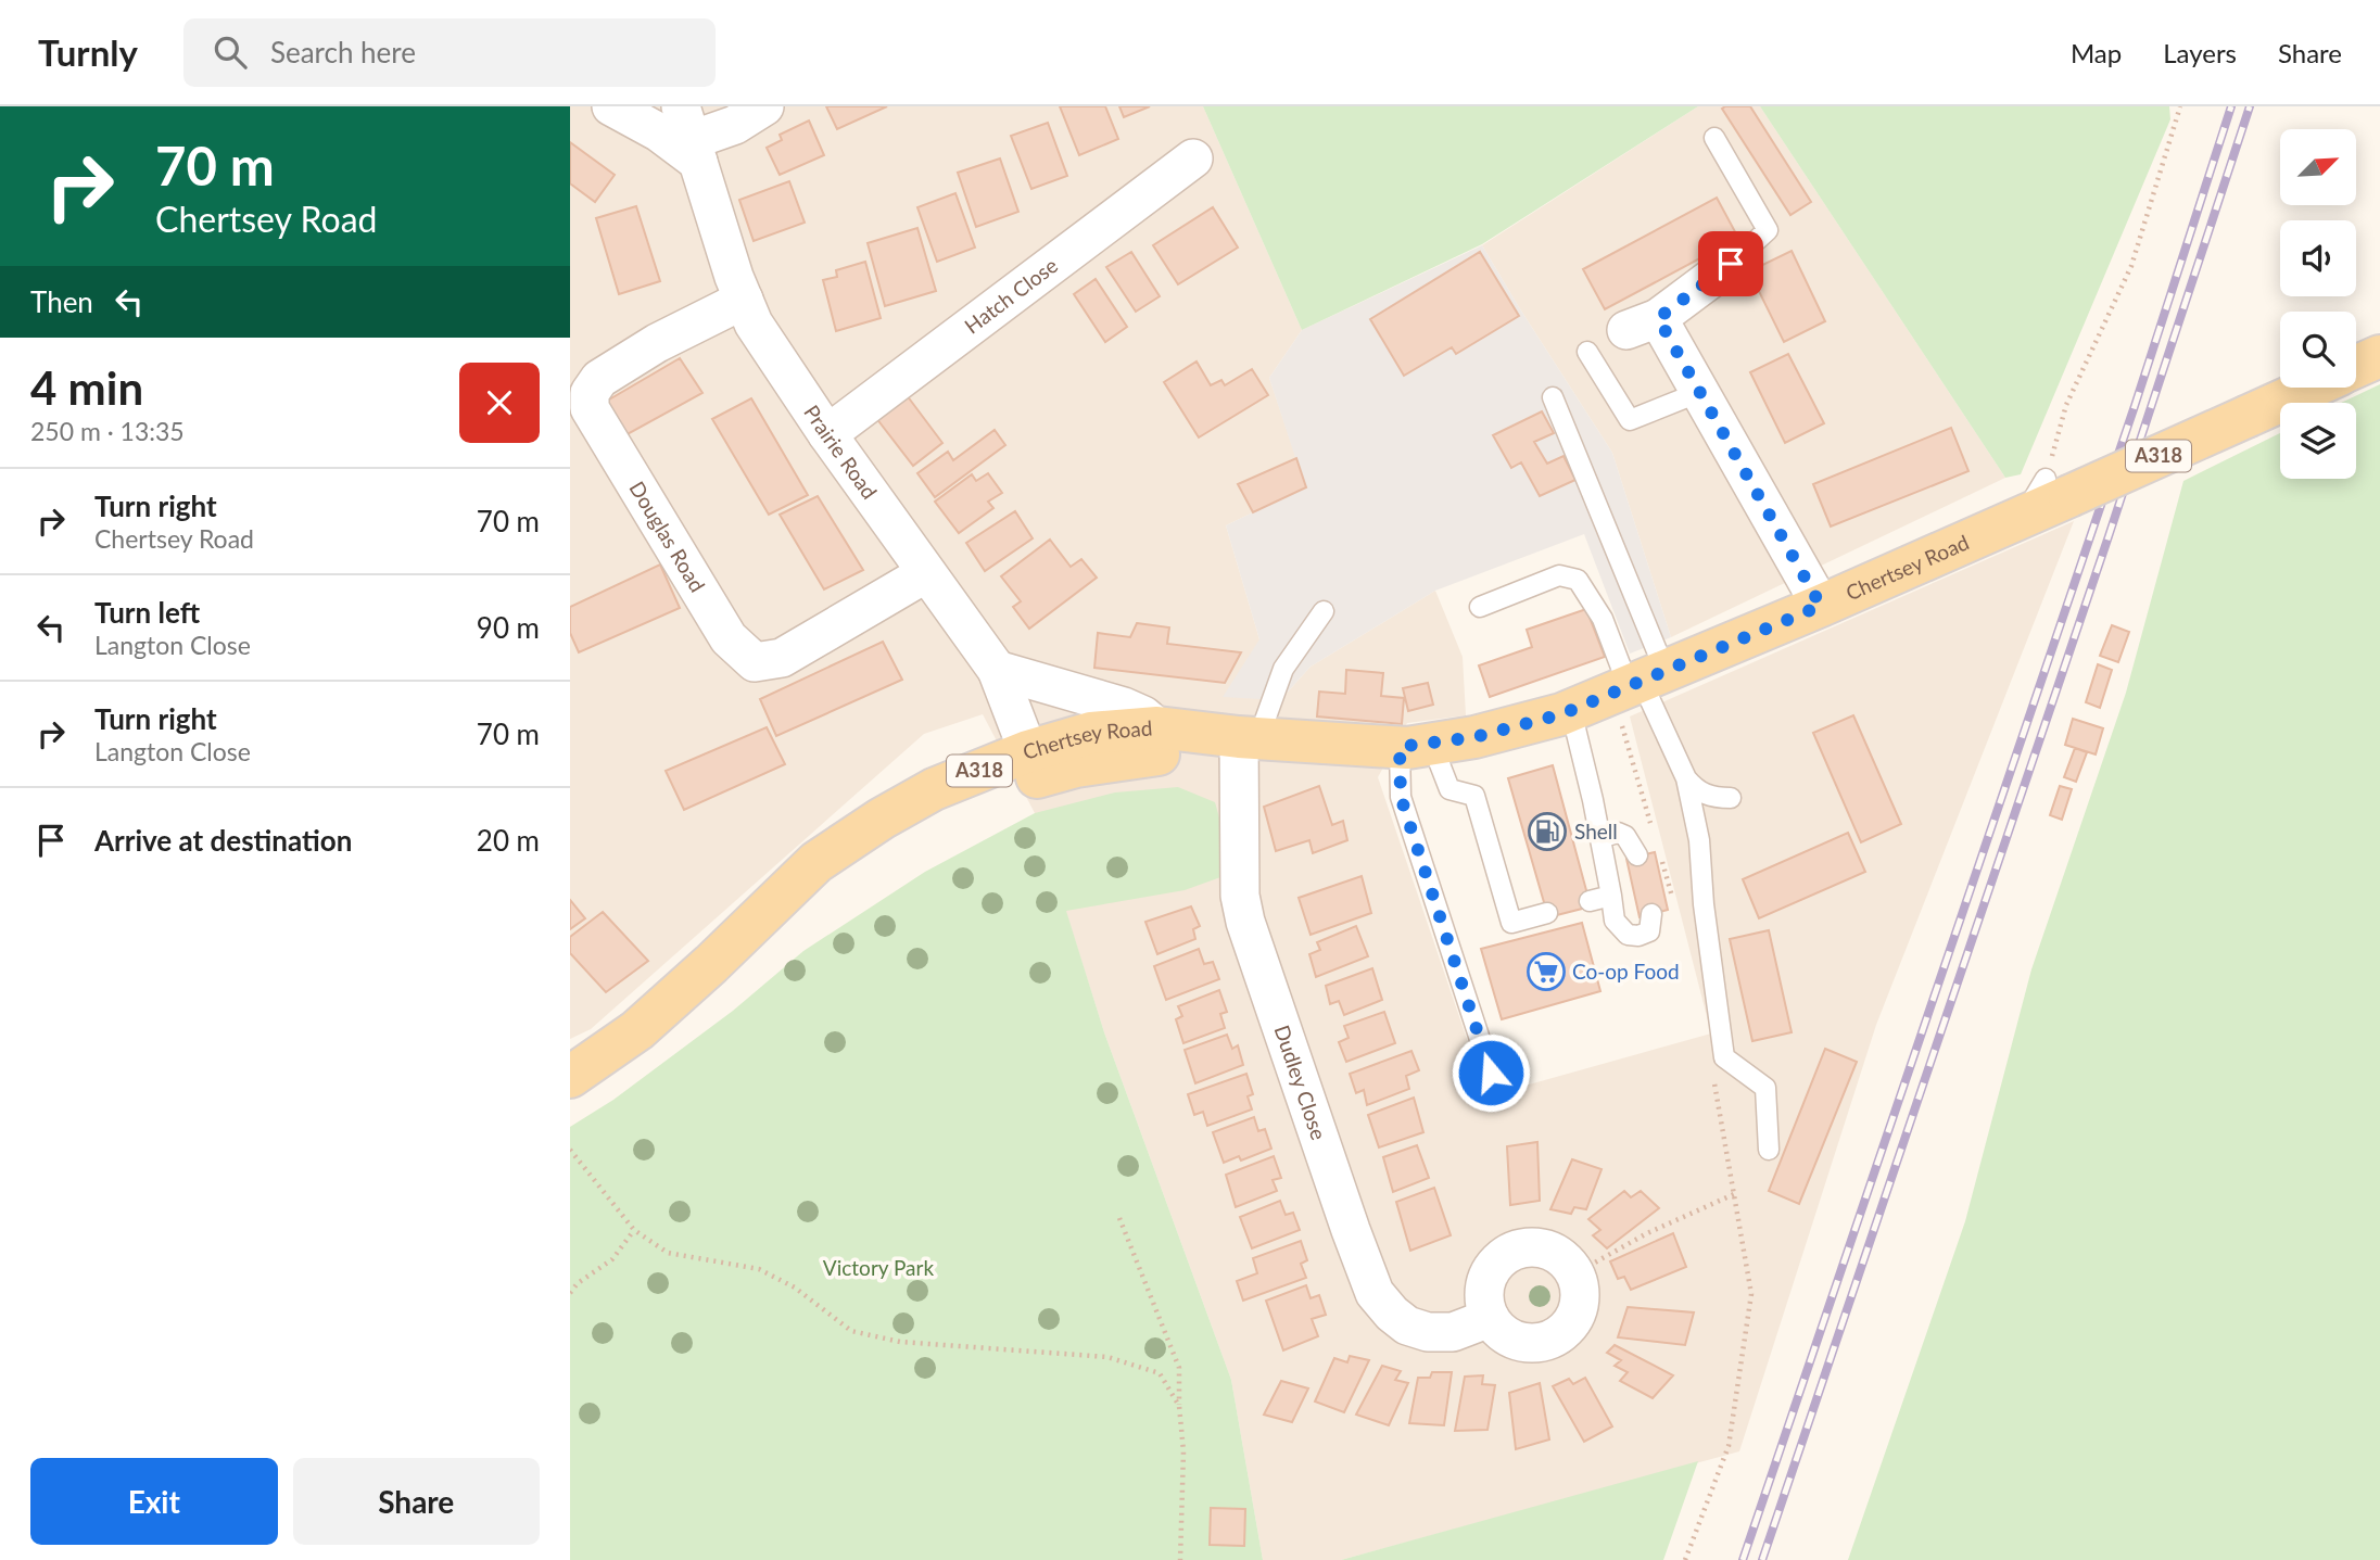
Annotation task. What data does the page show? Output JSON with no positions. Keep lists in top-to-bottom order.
{
  "streets": {
    "main road": ["A318", "Chertsey Road"],
    "street": [
      "Hatch Close",
      "Prairie Road",
      "Douglas Road",
      "Dudley Close"
    ]
  },
  "crossings": [
    ["Hatch Close", "Prairie Road"],
    ["Prairie Road", "Douglas Road"],
    ["Prairie Road", "Chertsey Road"],
    ["Chertsey Road", "Dudley Close"]
  ],
  "parks": ["Victory Park"],
  "places": {
    "fuel station": ["Shell"],
    "supermarket": ["Co-op Food"]
  },
  "north": "top right",
  "page": {
    "header": "Turnly",
    "search": "Search here",
    "nav": ["Map", "Layers", "Share"],
    "turn": ["70 m", "Chertsey Road"],
    "then": "Then",
    "heading": ["4 min", "250 m · 13:35"],
    "list": [
      {
        "name": "Turn right",
        "note": "Chertsey Road",
        "value": "70 m"
      },
      {
        "name": "Turn left",
        "note": "Langton Close",
        "value": "90 m"
      },
      {
        "name": "Turn right",
        "note": "Langton Close",
        "value": "70 m"
      },
      {
        "name": "Arrive at destination",
        "value": "20 m"
      }
    ],
    "buttons": ["Exit", "Share"]
  }
}
